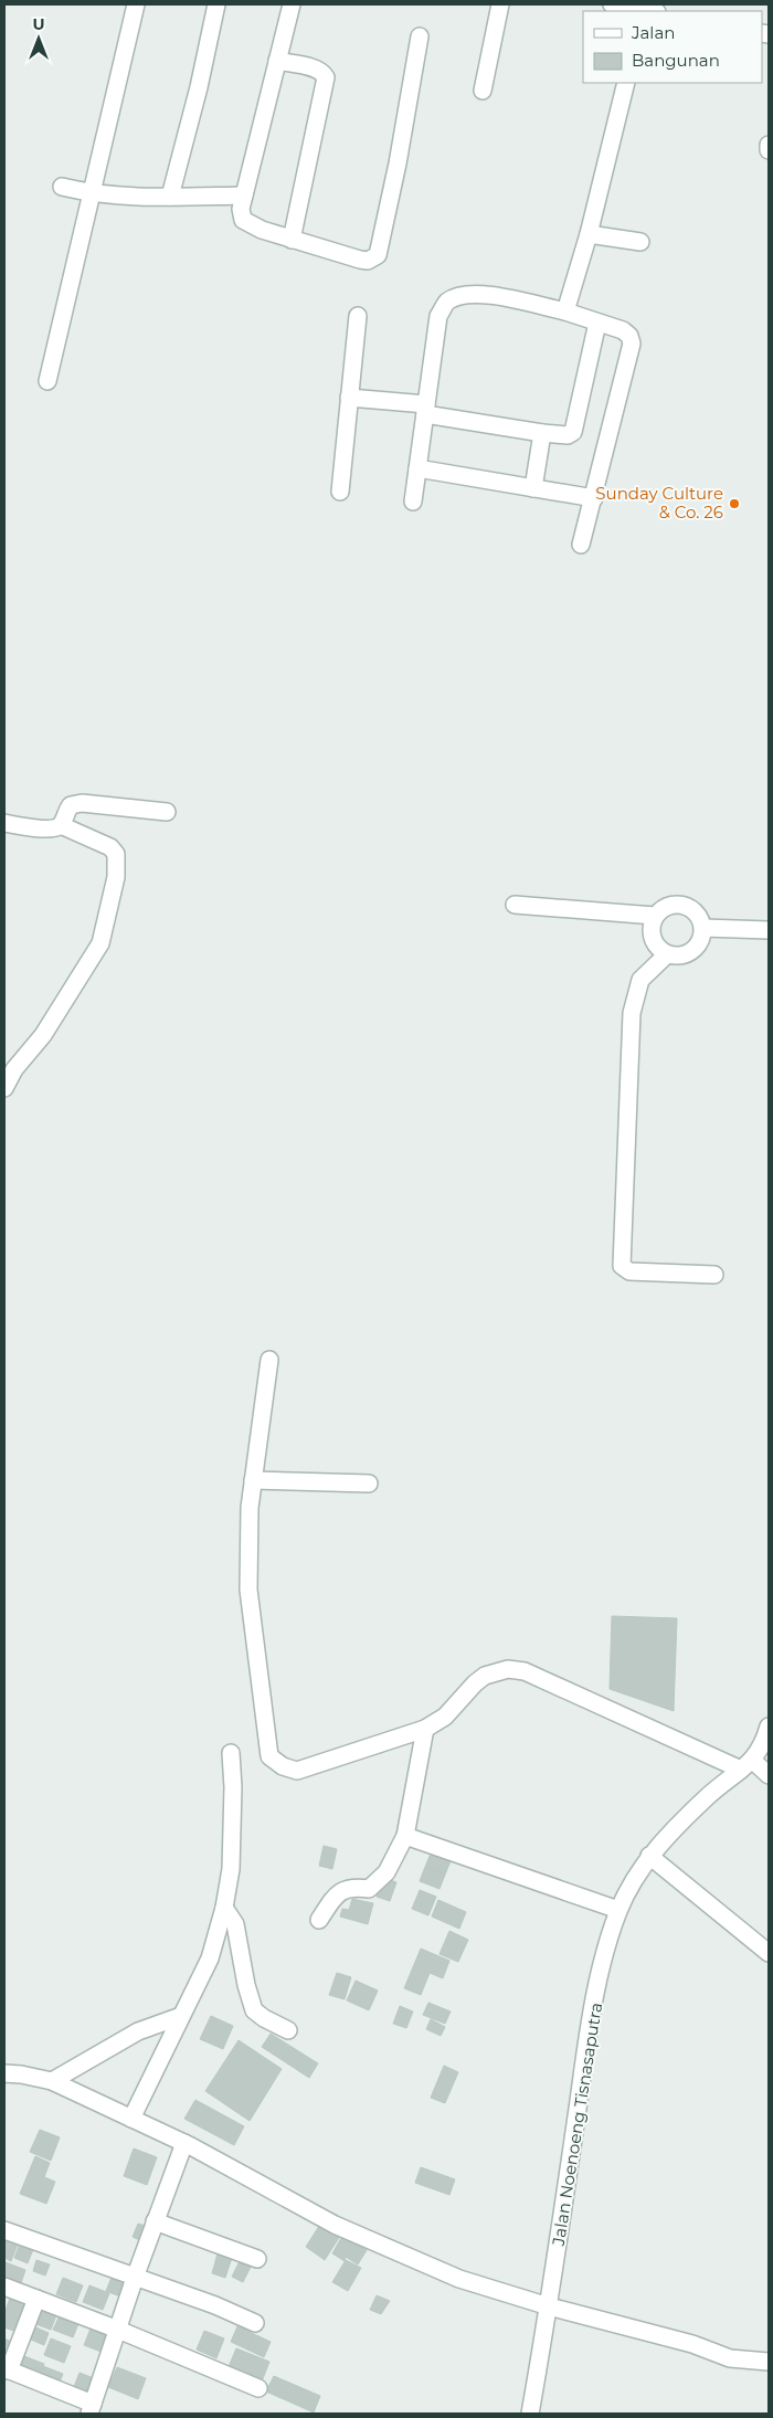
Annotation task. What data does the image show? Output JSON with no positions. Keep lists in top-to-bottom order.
{
  "streets": {
    "street": ["Jalan Noenoeng Tisnasaputra"]
  },
  "places": ["Sunday Culture & Co. 26"],
  "legend": ["Jalan", "Bangunan"],
  "north": "top"
}
